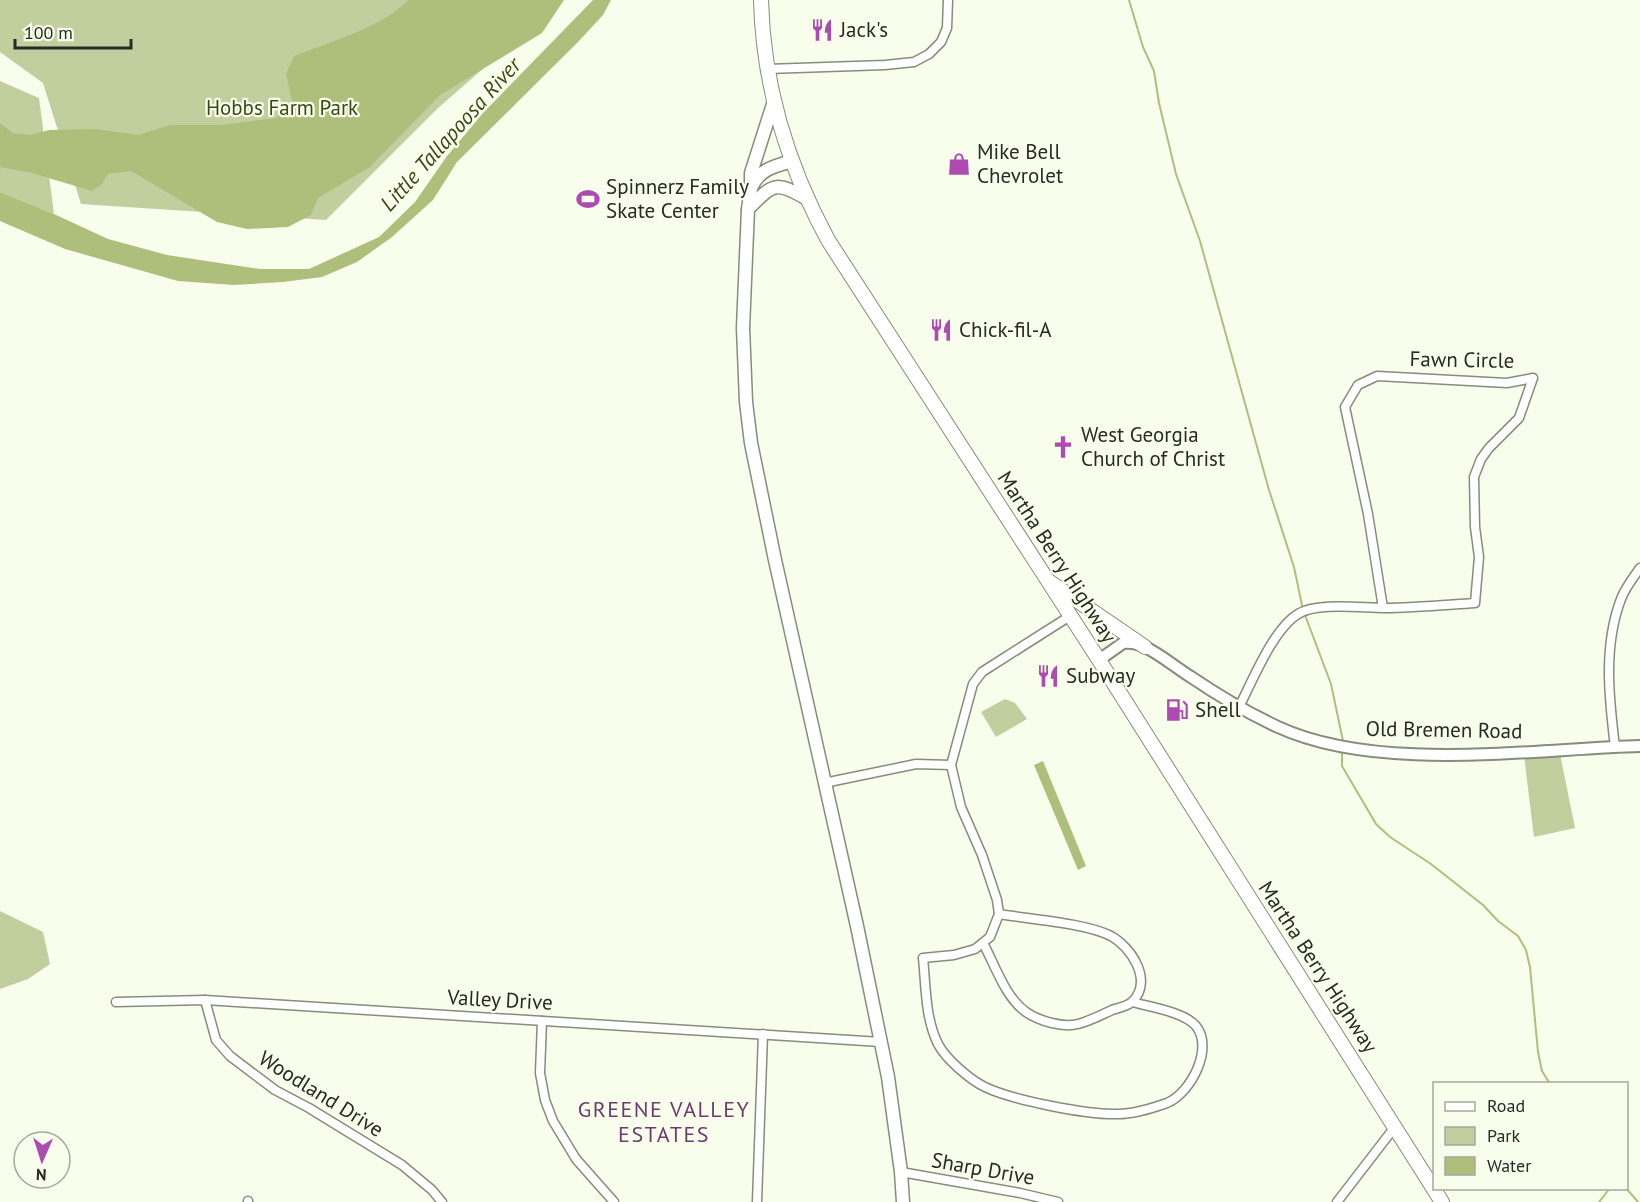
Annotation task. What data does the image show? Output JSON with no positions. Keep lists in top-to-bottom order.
{
  "streets": {
    "main road": ["Martha Berry Highway"],
    "street": [
      "Fawn Circle",
      "Old Bremen Road",
      "Valley Drive",
      "Woodland Drive",
      "Sharp Drive"
    ]
  },
  "crossings": [
    ["Fawn Circle", "Old Bremen Road"],
    ["Valley Drive", "Woodland Drive"]
  ],
  "districts": ["GREENE VALLEY ESTATES"],
  "water": ["Little Tallapoosa River"],
  "parks": ["Hobbs Farm Park"],
  "places": {
    "restaurant": ["Jack's", "Chick-fil-A", "Subway"],
    "shop": ["Mike Bell Chevrolet"],
    "sports": ["Spinnerz Family Skate Center"],
    "church": ["West Georgia Church of Christ"],
    "fuel station": ["Shell"]
  },
  "legend": ["Road", "Park", "Water"],
  "scale_bar": "100 m",
  "north": "bottom"
}
